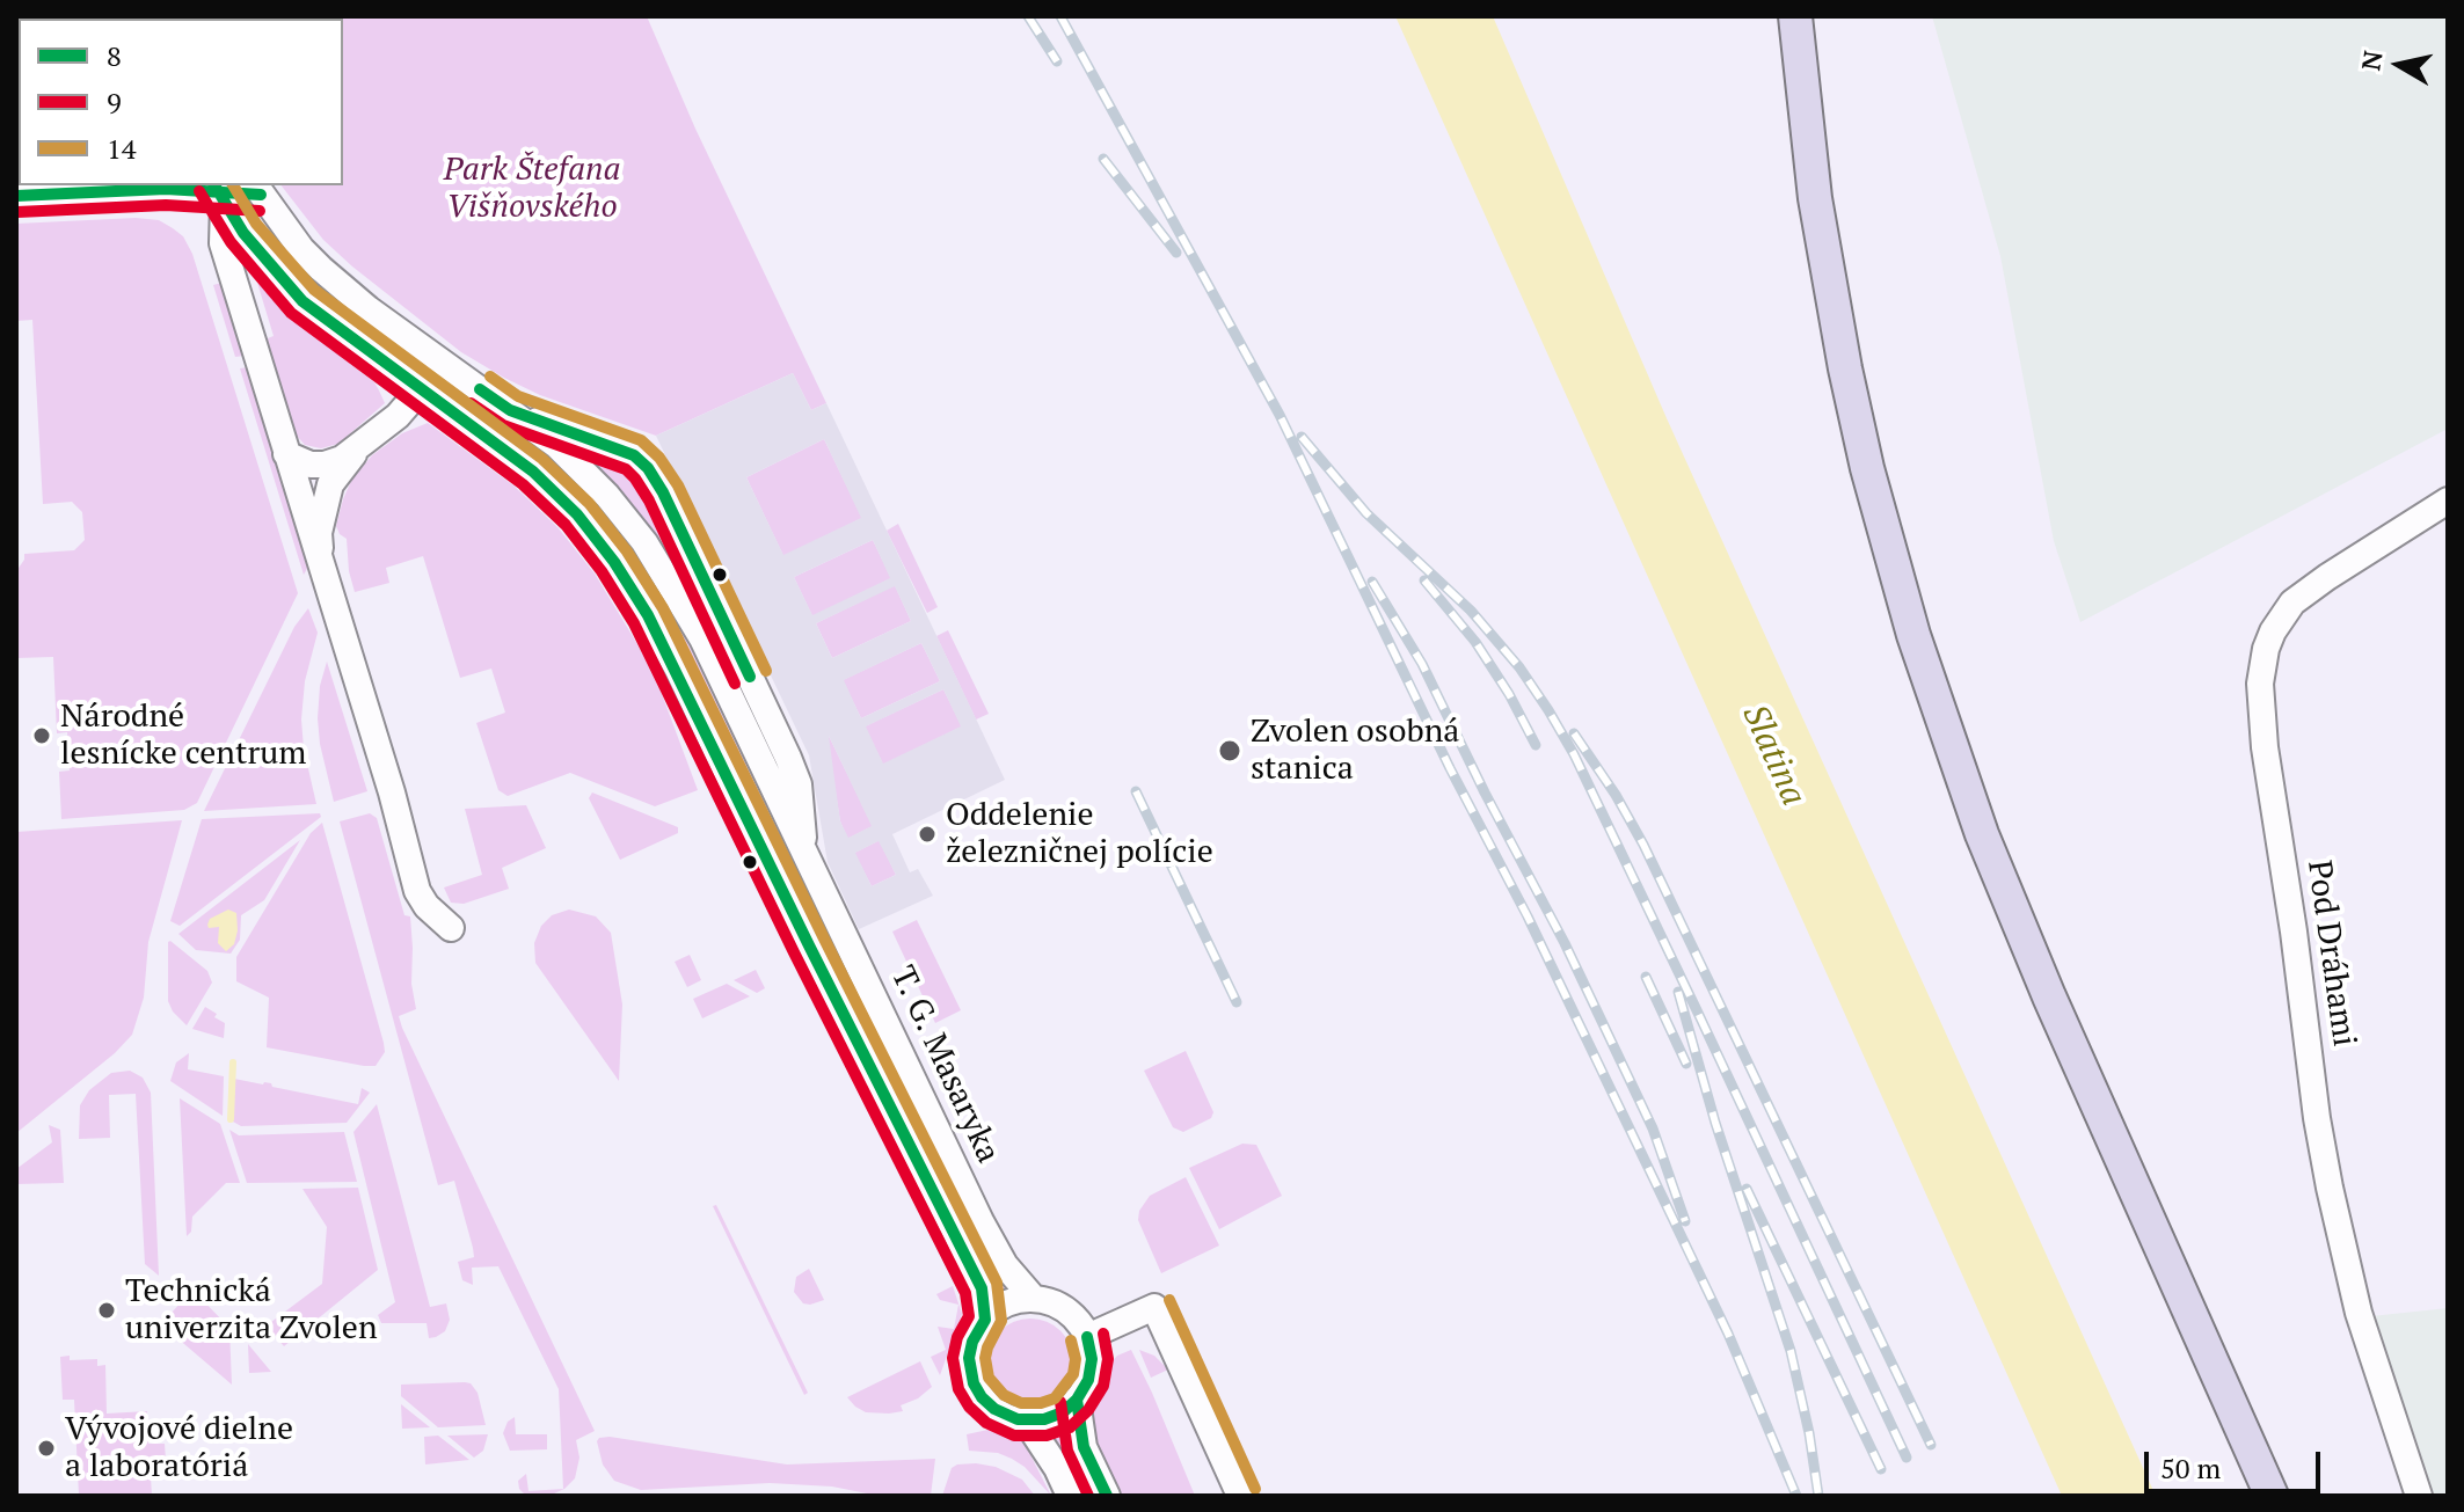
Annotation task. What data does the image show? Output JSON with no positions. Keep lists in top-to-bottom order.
{
  "streets": {
    "street": ["Pod Dráhami", "T. G. Masaryka"]
  },
  "water": ["Slatina"],
  "parks": ["Park Štefana Višňovského"],
  "places": [
    "Národné lesnícke centrum",
    "Zvolen osobná stanica",
    "Oddelenie železničnej polície",
    "Technická univerzita Zvolen",
    "Vývojové dielne a laboratóriá"
  ],
  "lines": ["transit line 8", "transit line 14", "transit line 9"],
  "legend": ["8", "9", "14"],
  "scale_bar": "50 m",
  "north": "left"
}
